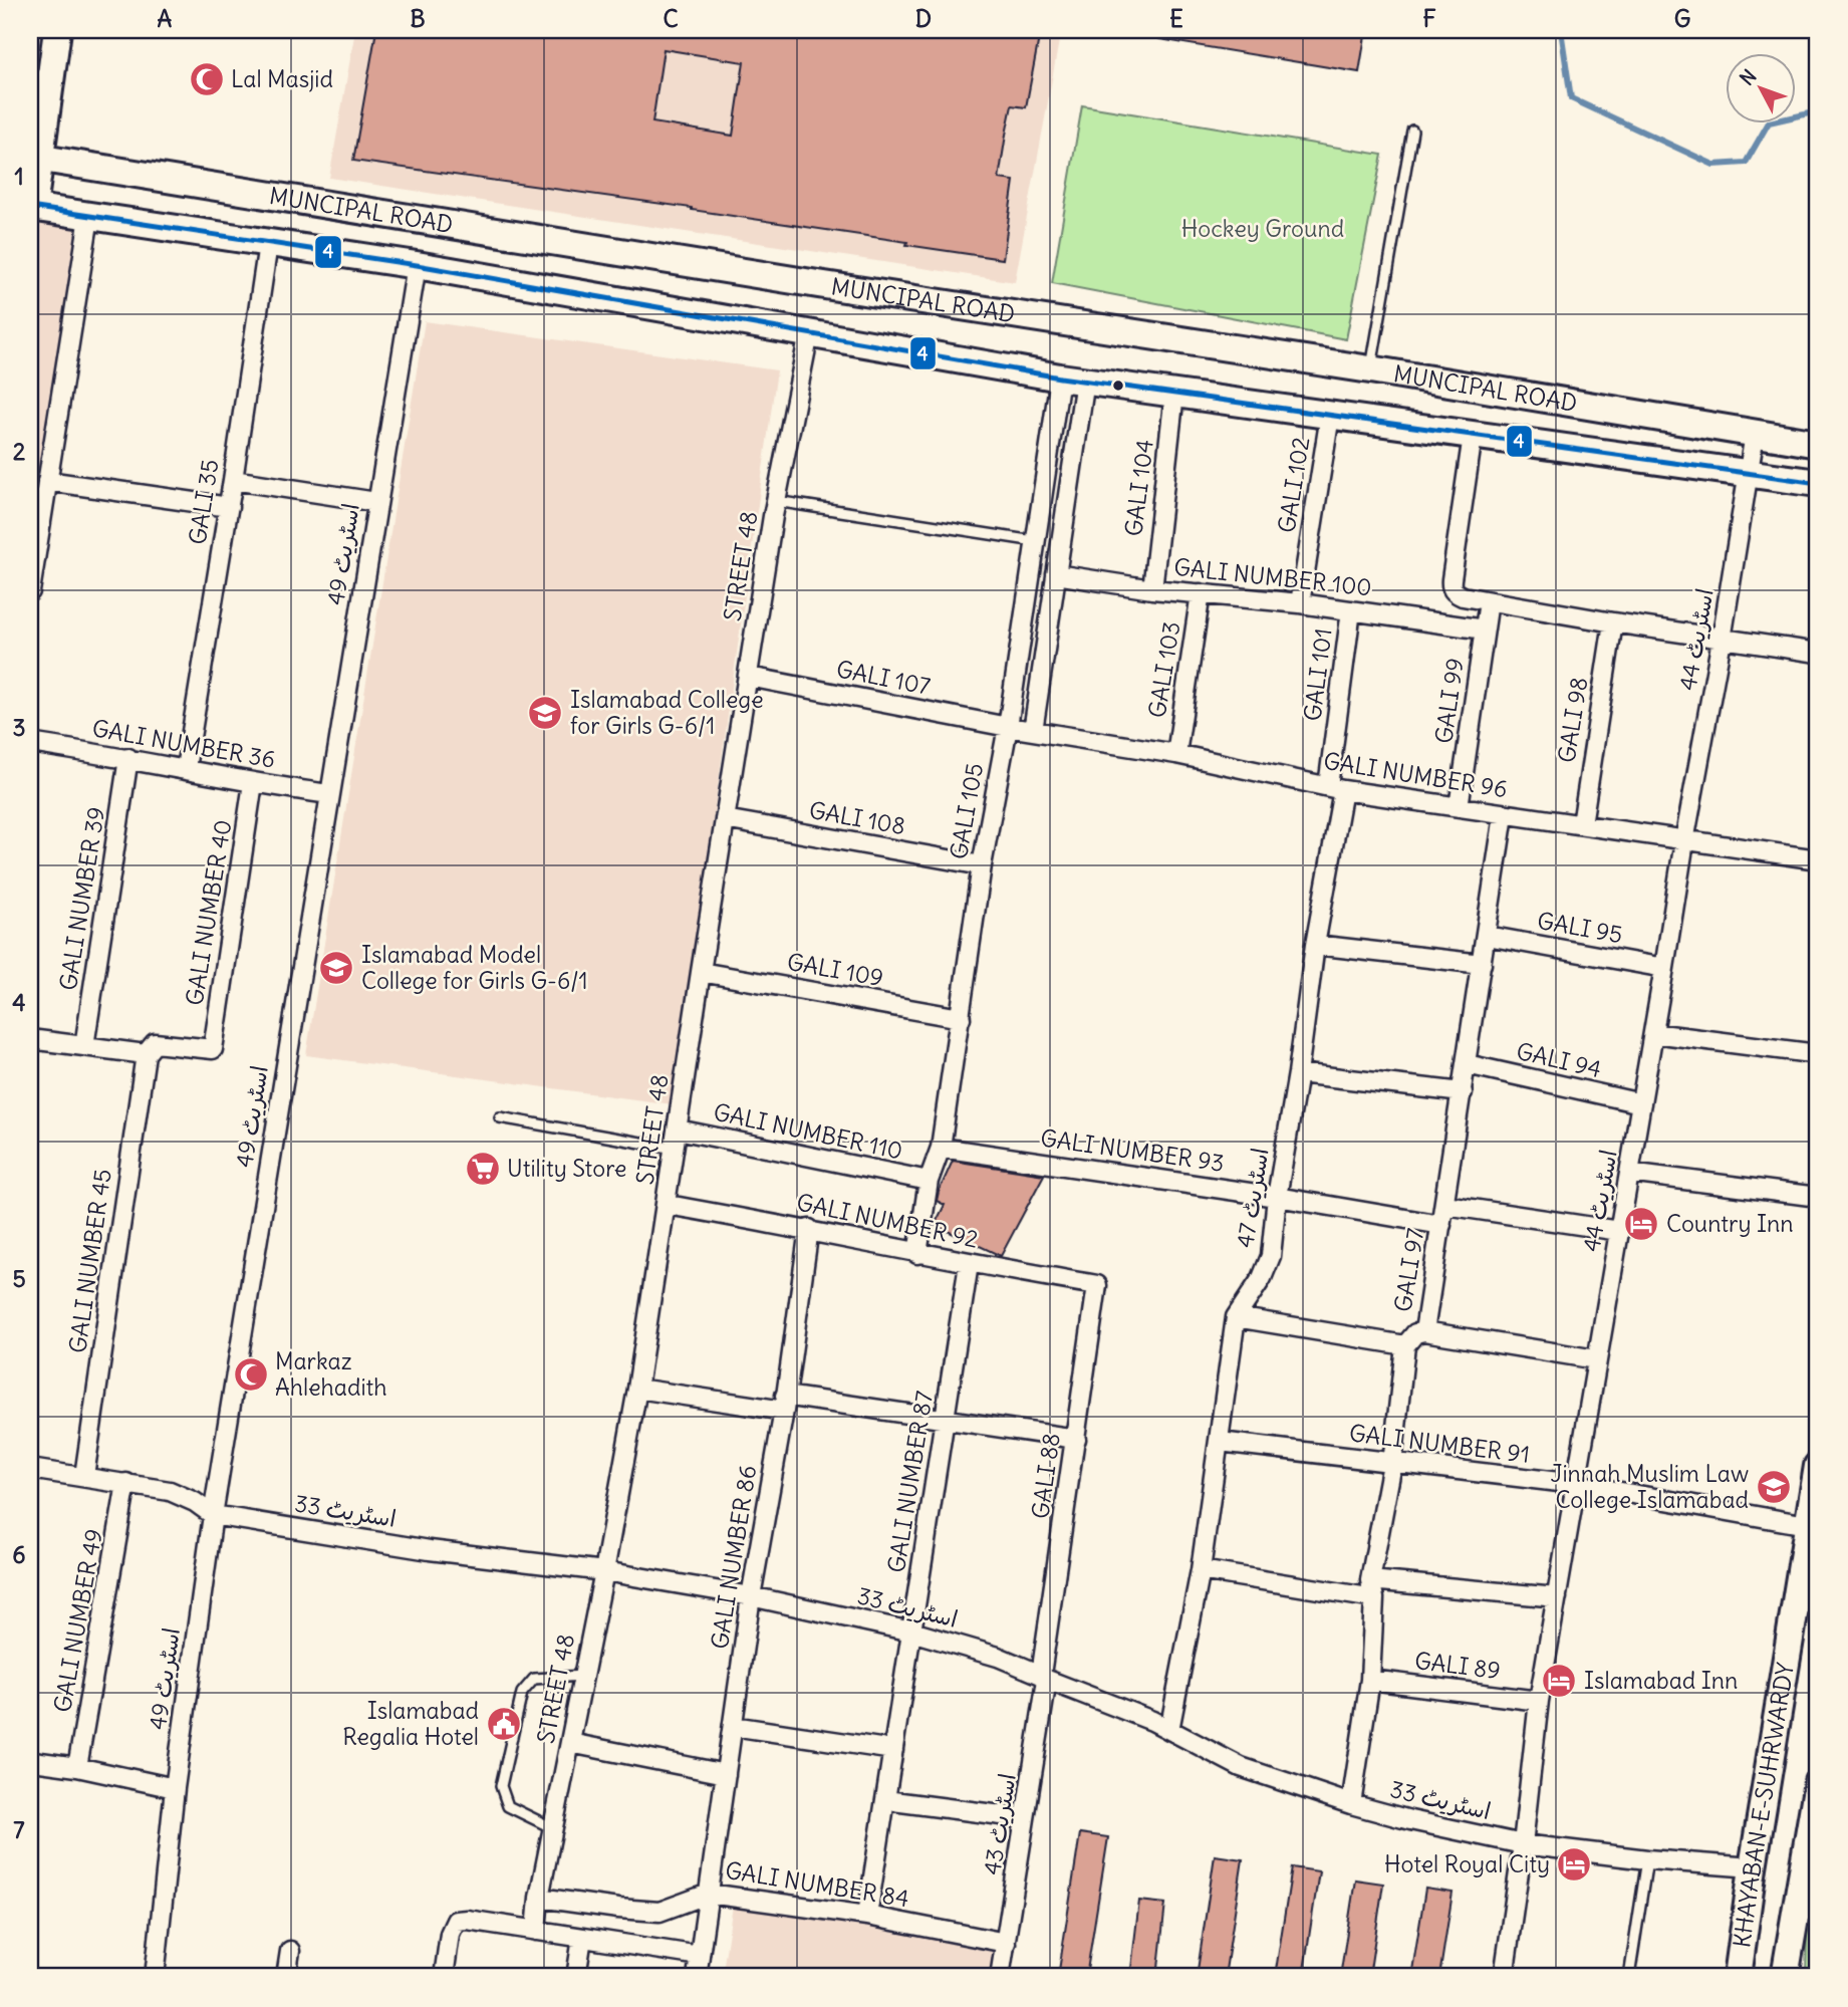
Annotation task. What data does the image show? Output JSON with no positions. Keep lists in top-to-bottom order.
{
  "streets": {
    "street": [
      "MUNCIPAL ROAD",
      "GALI 102",
      "GALI 104",
      "GALI 35",
      "اسٹریٹ 49",
      "STREET 48",
      "GALI NUMBER 100",
      "اسٹریٹ 44",
      "GALI 103",
      "GALI 101",
      "GALI 107",
      "GALI 99",
      "GALI 98",
      "GALI NUMBER 36",
      "GALI NUMBER 96",
      "GALI 105",
      "GALI 108",
      "GALI NUMBER 39",
      "GALI NUMBER 40",
      "GALI 95",
      "GALI 109",
      "GALI 94",
      "GALI NUMBER 110",
      "GALI NUMBER 93",
      "اسٹریٹ 47",
      "GALI NUMBER 92",
      "GALI NUMBER 45",
      "GALI 97",
      "GALI NUMBER 91",
      "GALI 88",
      "GALI NUMBER 87",
      "اسٹریٹ 33",
      "GALI NUMBER 86",
      "GALI NUMBER 49",
      "GALI 89",
      "KHAYABAN-E-SUHRWARDY",
      "اسٹریٹ 43",
      "GALI NUMBER 84"
    ]
  },
  "crossings": [
    ["MUNCIPAL ROAD", "GALI 102"],
    ["MUNCIPAL ROAD", "GALI 104"],
    ["MUNCIPAL ROAD", "GALI 35"],
    ["MUNCIPAL ROAD", "اسٹریٹ 49"],
    ["MUNCIPAL ROAD", "STREET 48"],
    ["MUNCIPAL ROAD", "اسٹریٹ 44"],
    ["MUNCIPAL ROAD", "GALI 105"],
    ["GALI 102", "GALI NUMBER 100"],
    ["GALI 104", "GALI NUMBER 100"],
    ["GALI 35", "GALI NUMBER 36"],
    ["اسٹریٹ 49", "GALI NUMBER 36"],
    ["اسٹریٹ 49", "اسٹریٹ 33"],
    ["STREET 48", "GALI 107"],
    ["STREET 48", "GALI 108"],
    ["STREET 48", "GALI 109"],
    ["STREET 48", "GALI NUMBER 110"],
    ["STREET 48", "GALI NUMBER 92"],
    ["STREET 48", "اسٹریٹ 33"],
    ["STREET 48", "GALI NUMBER 84"],
    ["GALI NUMBER 100", "GALI 103"],
    ["GALI NUMBER 100", "GALI 101"],
    ["GALI NUMBER 100", "GALI 99"],
    ["اسٹریٹ 44", "GALI NUMBER 96"],
    ["اسٹریٹ 44", "GALI 95"],
    ["اسٹریٹ 44", "GALI 94"],
    ["اسٹریٹ 44", "GALI NUMBER 91"],
    ["اسٹریٹ 44", "اسٹریٹ 33"],
    ["اسٹریٹ 44", "GALI 89"],
    ["GALI 103", "GALI NUMBER 96"],
    ["GALI 101", "GALI NUMBER 96"],
    ["GALI 101", "اسٹریٹ 47"],
    ["GALI 107", "GALI NUMBER 96"],
    ["GALI 107", "GALI 105"],
    ["GALI 99", "GALI NUMBER 96"],
    ["GALI 98", "GALI NUMBER 96"],
    ["GALI NUMBER 36", "GALI NUMBER 39"],
    ["GALI NUMBER 36", "GALI NUMBER 40"],
    ["GALI NUMBER 96", "GALI 105"],
    ["GALI NUMBER 96", "اسٹریٹ 47"],
    ["GALI NUMBER 96", "GALI 97"],
    ["GALI 105", "GALI 108"],
    ["GALI 105", "GALI 109"],
    ["GALI 105", "GALI NUMBER 110"],
    ["GALI 105", "GALI NUMBER 93"],
    ["GALI 105", "GALI NUMBER 92"],
    ["GALI NUMBER 40", "GALI NUMBER 45"],
    ["GALI 95", "GALI 97"],
    ["GALI 94", "GALI 97"],
    ["GALI NUMBER 93", "اسٹریٹ 47"],
    ["GALI NUMBER 93", "GALI 97"],
    ["اسٹریٹ 47", "GALI NUMBER 91"],
    ["اسٹریٹ 47", "اسٹریٹ 33"],
    ["GALI NUMBER 92", "GALI 88"],
    ["GALI NUMBER 92", "GALI NUMBER 87"],
    ["GALI NUMBER 92", "GALI NUMBER 86"],
    ["GALI NUMBER 45", "اسٹریٹ 33"],
    ["GALI 97", "GALI NUMBER 91"],
    ["GALI 97", "اسٹریٹ 33"],
    ["GALI 97", "GALI 89"],
    ["GALI NUMBER 91", "KHAYABAN-E-SUHRWARDY"],
    ["GALI 88", "اسٹریٹ 33"],
    ["GALI 88", "اسٹریٹ 43"],
    ["GALI NUMBER 87", "اسٹریٹ 33"],
    ["GALI NUMBER 87", "GALI NUMBER 84"],
    ["اسٹریٹ 33", "GALI NUMBER 86"],
    ["اسٹریٹ 33", "GALI NUMBER 49"],
    ["اسٹریٹ 33", "KHAYABAN-E-SUHRWARDY"],
    ["اسٹریٹ 33", "اسٹریٹ 43"],
    ["GALI NUMBER 86", "GALI NUMBER 84"],
    ["اسٹریٹ 43", "GALI NUMBER 84"]
  ],
  "parks": ["Hockey Ground"],
  "places": {
    "mosque": ["Lal Masjid", "Markaz Ahlehadith"],
    "school or university": ["Islamabad College for Girls G-6/1", "Islamabad Model College for Girls G-6/1", "Jinnah Muslim Law College Islamabad"],
    "supermarket": ["Utility Store"],
    "hotel": ["Country Inn", "Islamabad Inn", "Hotel Royal City"],
    "public building": ["Islamabad Regalia Hotel"]
  },
  "lines": ["transit line 4"],
  "north": "top left",
  "grid": {
    "columns": [
      "A",
      "B",
      "C",
      "D",
      "E",
      "F",
      "G"
    ],
    "rows": [
      "1",
      "2",
      "3",
      "4",
      "5",
      "6",
      "7"
    ]
  }
}
